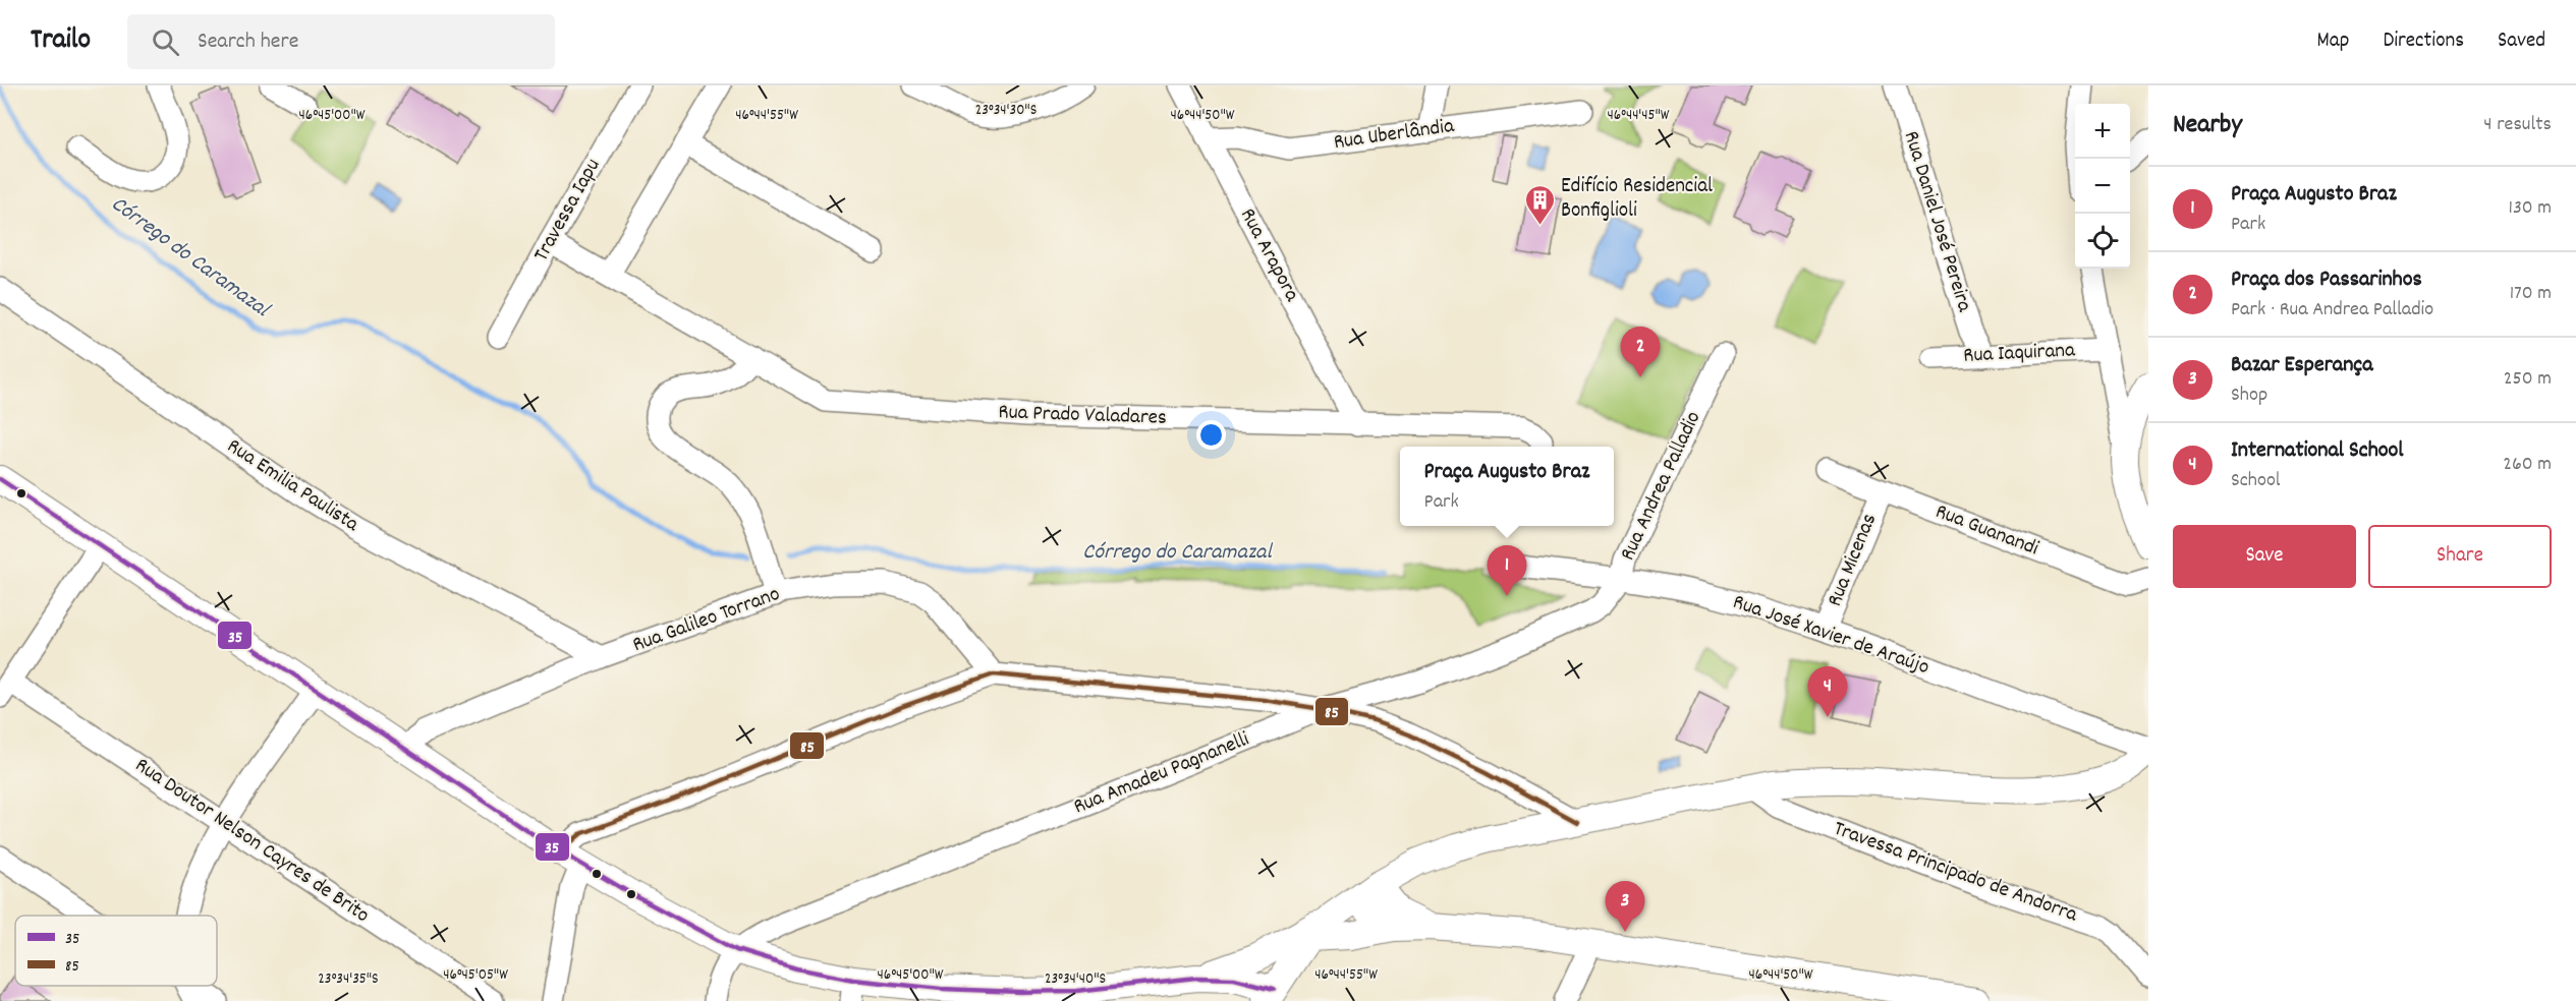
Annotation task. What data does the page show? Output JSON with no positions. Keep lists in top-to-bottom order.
{
  "streets": {
    "street": [
      "Rua Uberlândia",
      "Travessa Iapu",
      "Rua Daniel José Pereira",
      "Rua Arapora",
      "Rua Iaquirana",
      "Rua Prado Valadares",
      "Rua Emilia Paulista",
      "Rua Andrea Palladio",
      "Rua Guanandi",
      "Rua Micenas",
      "Rua Galileo Torrano",
      "Rua José Xavier de Araújo",
      "Rua Amadeu Pagnanelli",
      "Rua Doutor Nelson Cayres de Brito",
      "Travessa Principado de Andorra"
    ]
  },
  "crossings": [
    ["Rua Uberlândia", "Rua Arapora"],
    ["Rua Daniel José Pereira", "Rua Iaquirana"],
    ["Rua Arapora", "Rua Prado Valadares"],
    ["Rua Emilia Paulista", "Rua Galileo Torrano"],
    ["Rua Andrea Palladio", "Rua José Xavier de Araújo"],
    ["Rua Andrea Palladio", "Rua Amadeu Pagnanelli"],
    ["Rua Guanandi", "Rua Micenas"],
    ["Rua Micenas", "Rua José Xavier de Araújo"]
  ],
  "water": ["Córrego do Caramazal"],
  "places": {
    "building": ["Edifício Residencial Bonfiglioli"]
  },
  "lines": ["transit line 35", "transit line 85"],
  "legend": ["35", "85"],
  "page": {
    "header": "Trailo",
    "search": "Search here",
    "nav": ["Map", "Directions", "Saved"],
    "heading": ["Nearby", "4 results"],
    "map_buttons": ["+", "−"],
    "list": [
      {
        "mark": "1",
        "name": "Praça Augusto Braz",
        "note": "Park",
        "value": "130 m"
      },
      {
        "mark": "2",
        "name": "Praça dos Passarinhos",
        "note": "Park · Rua Andrea Palladio",
        "value": "170 m"
      },
      {
        "mark": "3",
        "name": "Bazar Esperança",
        "note": "Shop",
        "value": "250 m"
      },
      {
        "mark": "4",
        "name": "International School",
        "note": "School",
        "value": "260 m"
      }
    ],
    "pins": [
      "2",
      "1",
      "4",
      "3"
    ],
    "popup": ["Praça Augusto Braz", "Park"],
    "buttons": ["Save", "Share"]
  },
  "coordinates": [
    "23°34'30\"S",
    "46°45'00\"W",
    "46°44'55\"W",
    "46°44'50\"W",
    "46°44'45\"W",
    "46°45'05\"W",
    "23°34'35\"S",
    "23°34'40\"S"
  ]
}
